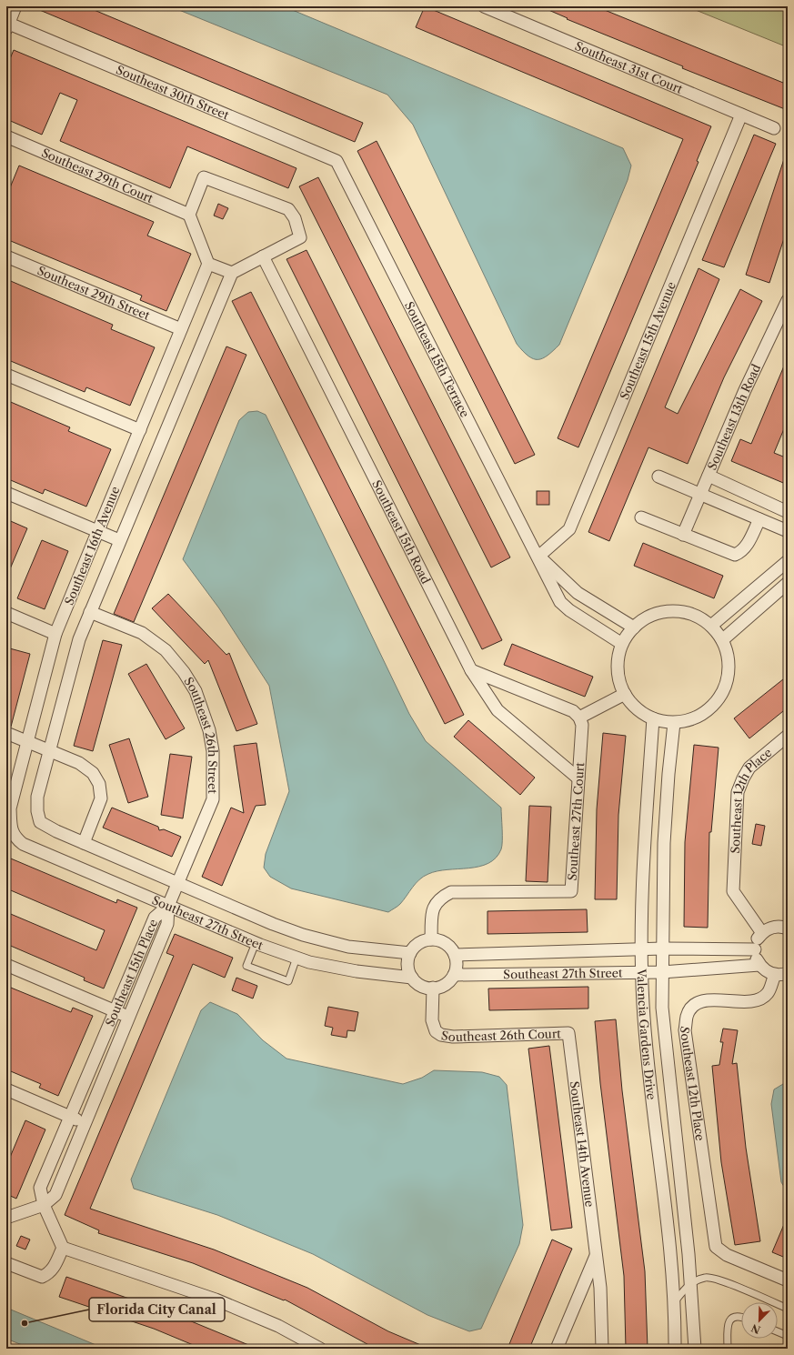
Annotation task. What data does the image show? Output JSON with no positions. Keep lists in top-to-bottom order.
{
  "streets": {
    "street": [
      "Southeast 31st Court",
      "Southeast 30th Street",
      "Southeast 29th Court",
      "Southeast 29th Street",
      "Southeast 15th Avenue",
      "Southeast 15th Terrace",
      "Southeast 13th Road",
      "Southeast 15th Road",
      "Southeast 16th Avenue",
      "Southeast 26th Street",
      "Southeast 12th Place",
      "Southeast 27th Court",
      "Southeast 27th Street",
      "Southeast 15th Place",
      "Southeast 26th Court",
      "Valencia Gardens Drive",
      "Southeast 14th Avenue"
    ]
  },
  "crossings": [
    ["Southeast 31st Court", "Southeast 15th Avenue"],
    ["Southeast 30th Street", "Southeast 15th Terrace"],
    ["Southeast 29th Street", "Southeast 16th Avenue"],
    ["Southeast 15th Avenue", "Southeast 15th Terrace"],
    ["Southeast 15th Terrace", "Valencia Gardens Drive"],
    ["Southeast 15th Road", "Southeast 27th Court"],
    ["Southeast 16th Avenue", "Southeast 26th Street"],
    ["Southeast 16th Avenue", "Southeast 27th Street"],
    ["Southeast 26th Street", "Southeast 27th Street"],
    ["Southeast 26th Street", "Southeast 15th Place"],
    ["Southeast 27th Court", "Southeast 27th Street"],
    ["Southeast 27th Court", "Southeast 26th Court"],
    ["Southeast 27th Street", "Southeast 15th Place"],
    ["Southeast 27th Street", "Southeast 26th Court"],
    ["Southeast 27th Street", "Valencia Gardens Drive"],
    ["Southeast 26th Court", "Southeast 14th Avenue"]
  ],
  "places": ["Florida City Canal"],
  "north": "bottom left"
}
